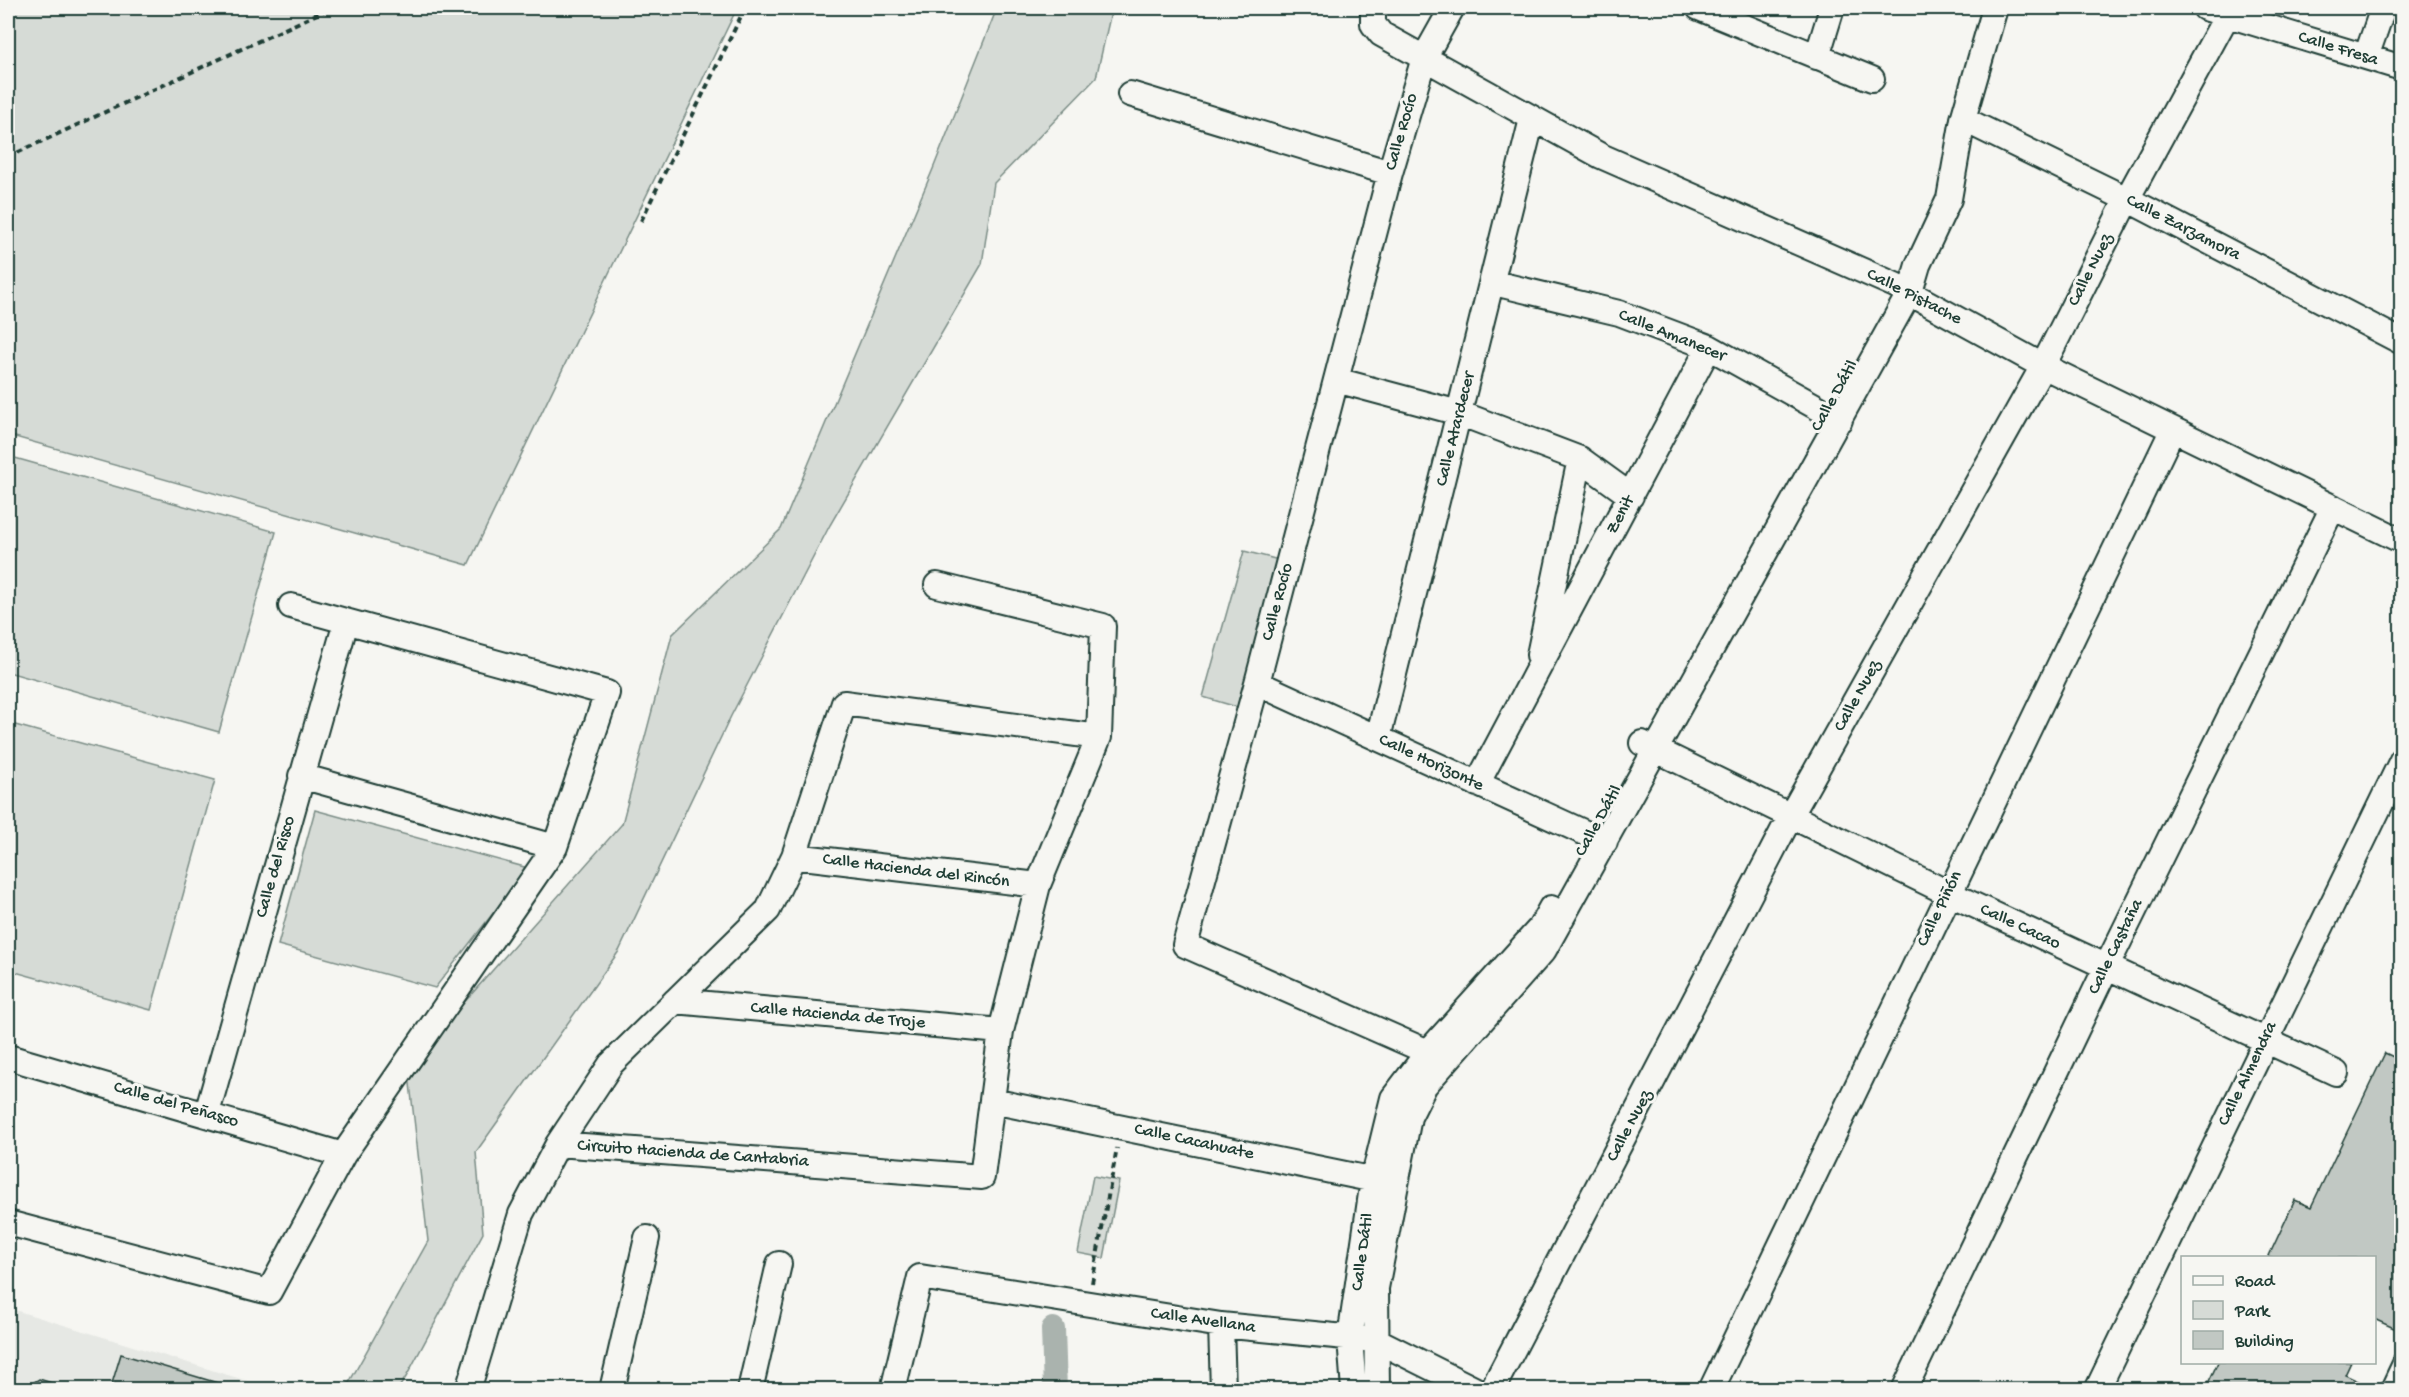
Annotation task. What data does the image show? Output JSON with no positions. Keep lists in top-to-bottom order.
{
  "streets": {
    "street": [
      "Calle Fresa",
      "Calle Rocío",
      "Calle Zarzamora",
      "Calle Nuez",
      "Calle Pistache",
      "Calle Amanecer",
      "Calle Dátil",
      "Calle Atardecer",
      "Zenit",
      "Calle Horizonte",
      "Calle del Risco",
      "Calle Hacienda del Rincón",
      "Calle Piñón",
      "Calle Cacao",
      "Calle Castaña",
      "Calle Hacienda de Troje",
      "Calle Almendra",
      "Calle del Peñasco",
      "Calle Cacahuate",
      "Circuito Hacienda de Cantabria",
      "Calle Avellana"
    ]
  },
  "crossings": [
    ["Calle Fresa", "Calle Nuez"],
    ["Calle Rocío", "Calle Pistache"],
    ["Calle Rocío", "Calle Dátil"],
    ["Calle Rocío", "Calle Horizonte"],
    ["Calle Zarzamora", "Calle Nuez"],
    ["Calle Zarzamora", "Calle Dátil"],
    ["Calle Nuez", "Calle Pistache"],
    ["Calle Nuez", "Calle Cacao"],
    ["Calle Pistache", "Calle Dátil"],
    ["Calle Pistache", "Calle Atardecer"],
    ["Calle Pistache", "Calle Piñón"],
    ["Calle Pistache", "Calle Castaña"],
    ["Calle Amanecer", "Calle Dátil"],
    ["Calle Amanecer", "Calle Atardecer"],
    ["Calle Amanecer", "Zenit"],
    ["Calle Dátil", "Calle Horizonte"],
    ["Calle Dátil", "Calle Cacao"],
    ["Calle Dátil", "Calle Cacahuate"],
    ["Calle Dátil", "Calle Avellana"],
    ["Calle Atardecer", "Calle Horizonte"],
    ["Zenit", "Calle Horizonte"],
    ["Calle del Risco", "Calle del Peñasco"],
    ["Calle Hacienda del Rincón", "Circuito Hacienda de Cantabria"],
    ["Calle Piñón", "Calle Cacao"],
    ["Calle Cacao", "Calle Castaña"],
    ["Calle Cacao", "Calle Almendra"],
    ["Calle Hacienda de Troje", "Circuito Hacienda de Cantabria"],
    ["Calle Cacahuate", "Circuito Hacienda de Cantabria"]
  ],
  "legend": ["Road", "Park", "Building"]
}
